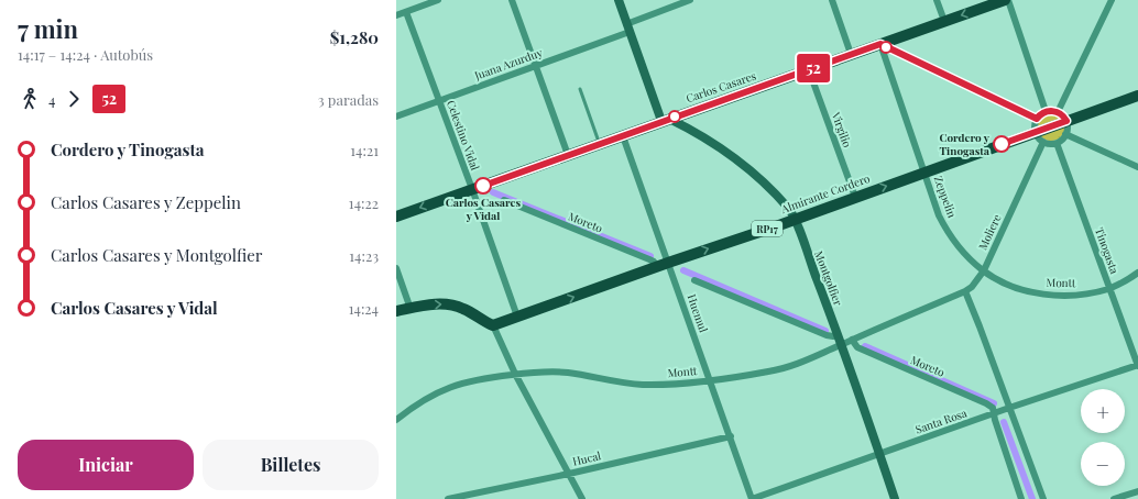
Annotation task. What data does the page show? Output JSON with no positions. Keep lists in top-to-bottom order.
{
  "streets": {
    "main road": ["Carlos Casares", "Almirante Cordero", "RP17"],
    "street": [
      "Juana Azurduy",
      "Virgilio",
      "Celestino Vidal",
      "Zeppelin",
      "Moreto",
      "Moliere",
      "Tinogasta",
      "Montgolfier",
      "Montt",
      "Huemul",
      "Santa Rosa",
      "Hucal"
    ]
  },
  "crossings": [
    ["Juana Azurduy", "Celestino Vidal"],
    ["Carlos Casares", "Virgilio"],
    ["Carlos Casares", "Celestino Vidal"],
    ["Carlos Casares", "Zeppelin"],
    ["Carlos Casares", "Montgolfier"],
    ["Carlos Casares", "Huemul"],
    ["Virgilio", "Almirante Cordero"],
    ["Celestino Vidal", "Almirante Cordero"],
    ["Almirante Cordero", "Zeppelin"],
    ["Almirante Cordero", "Moreto"],
    ["Almirante Cordero", "Montgolfier"],
    ["Almirante Cordero", "Huemul"],
    ["Zeppelin", "Moliere"],
    ["Zeppelin", "Montt"],
    ["Moreto", "Montt"],
    ["Moreto", "Santa Rosa"],
    ["Moliere", "Montt"],
    ["Tinogasta", "Montt"],
    ["Tinogasta", "Santa Rosa"],
    ["Montgolfier", "Montt"],
    ["Montgolfier", "Santa Rosa"],
    ["Montt", "Huemul"],
    ["Huemul", "Santa Rosa"],
    ["Huemul", "Hucal"]
  ],
  "one_way": ["Almirante Cordero"],
  "places": ["Cordero y Tinogasta", "Carlos Casares y Vidal"],
  "lines": ["bus line 52"],
  "page": {
    "heading": ["7 min", "14:17 – 14:24 · Autobús", "$1,280"],
    "on_map": "52",
    "legs": ["4", "52", "3 paradas"],
    "list": [
      {
        "name": "Cordero y Tinogasta",
        "value": "14:21"
      },
      {
        "name": "Carlos Casares y Zeppelin",
        "value": "14:22"
      },
      {
        "name": "Carlos Casares y Montgolfier",
        "value": "14:23"
      },
      {
        "name": "Carlos Casares y Vidal",
        "value": "14:24"
      }
    ],
    "map_buttons": ["+", "−"],
    "buttons": ["Iniciar", "Billetes"]
  }
}
